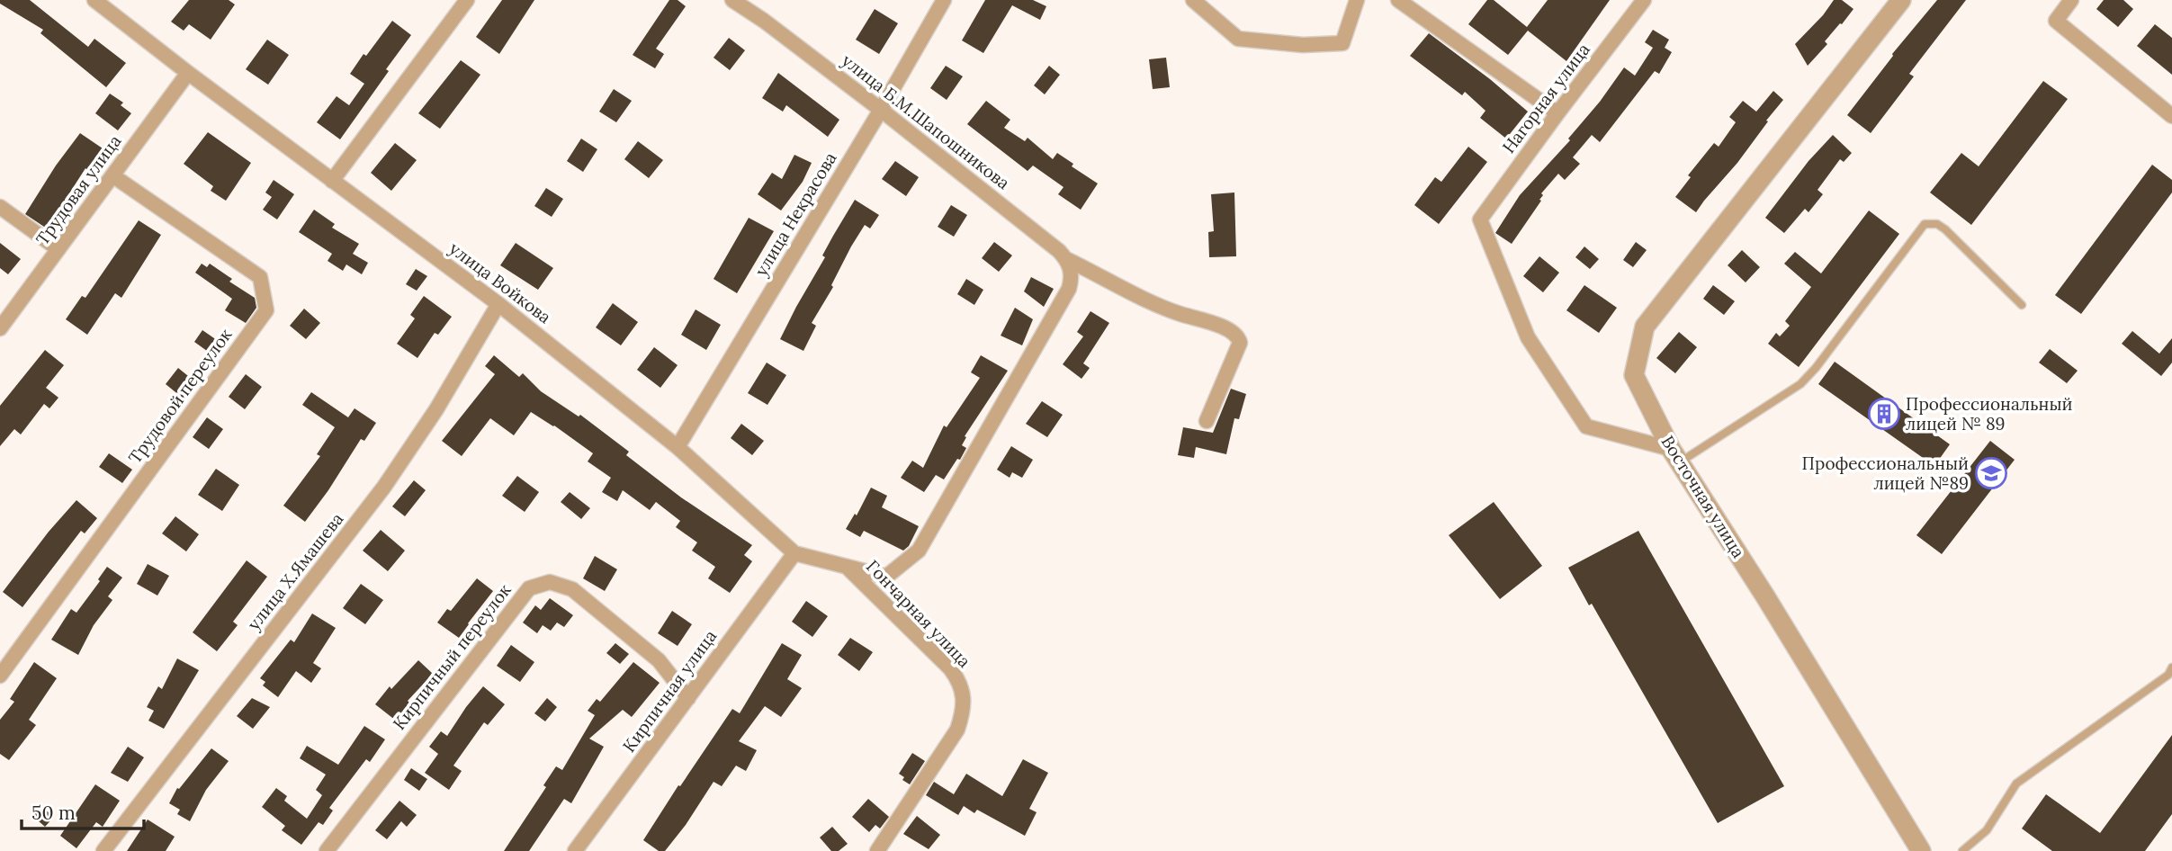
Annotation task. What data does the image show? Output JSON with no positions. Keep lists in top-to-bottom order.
{
  "streets": {
    "street": [
      "Нагорная улица",
      "улица Б.М.Шапошникова",
      "Трудовая улица",
      "улица Некрасова",
      "улица Войкова",
      "Трудовой переулок",
      "Восточная улица",
      "улица Х.Ямашева",
      "Гончарная улица",
      "Кирпичный переулок",
      "Кирпичная улица"
    ]
  },
  "crossings": [
    ["Нагорная улица", "Восточная улица"],
    ["улица Б.М.Шапошникова", "улица Некрасова"],
    ["улица Б.М.Шапошникова", "улица Войкова"],
    ["Трудовая улица", "улица Войкова"],
    ["Трудовая улица", "Трудовой переулок"],
    ["улица Некрасова", "улица Войкова"],
    ["улица Войкова", "улица Х.Ямашева"],
    ["улица Войкова", "Гончарная улица"],
    ["улица Войкова", "Кирпичная улица"],
    ["Кирпичный переулок", "Кирпичная улица"]
  ],
  "places": {
    "building": ["Профессиональный лицей № 89"],
    "school or university": ["Профессиональный лицей №89"]
  },
  "scale_bar": "50 m"
}
